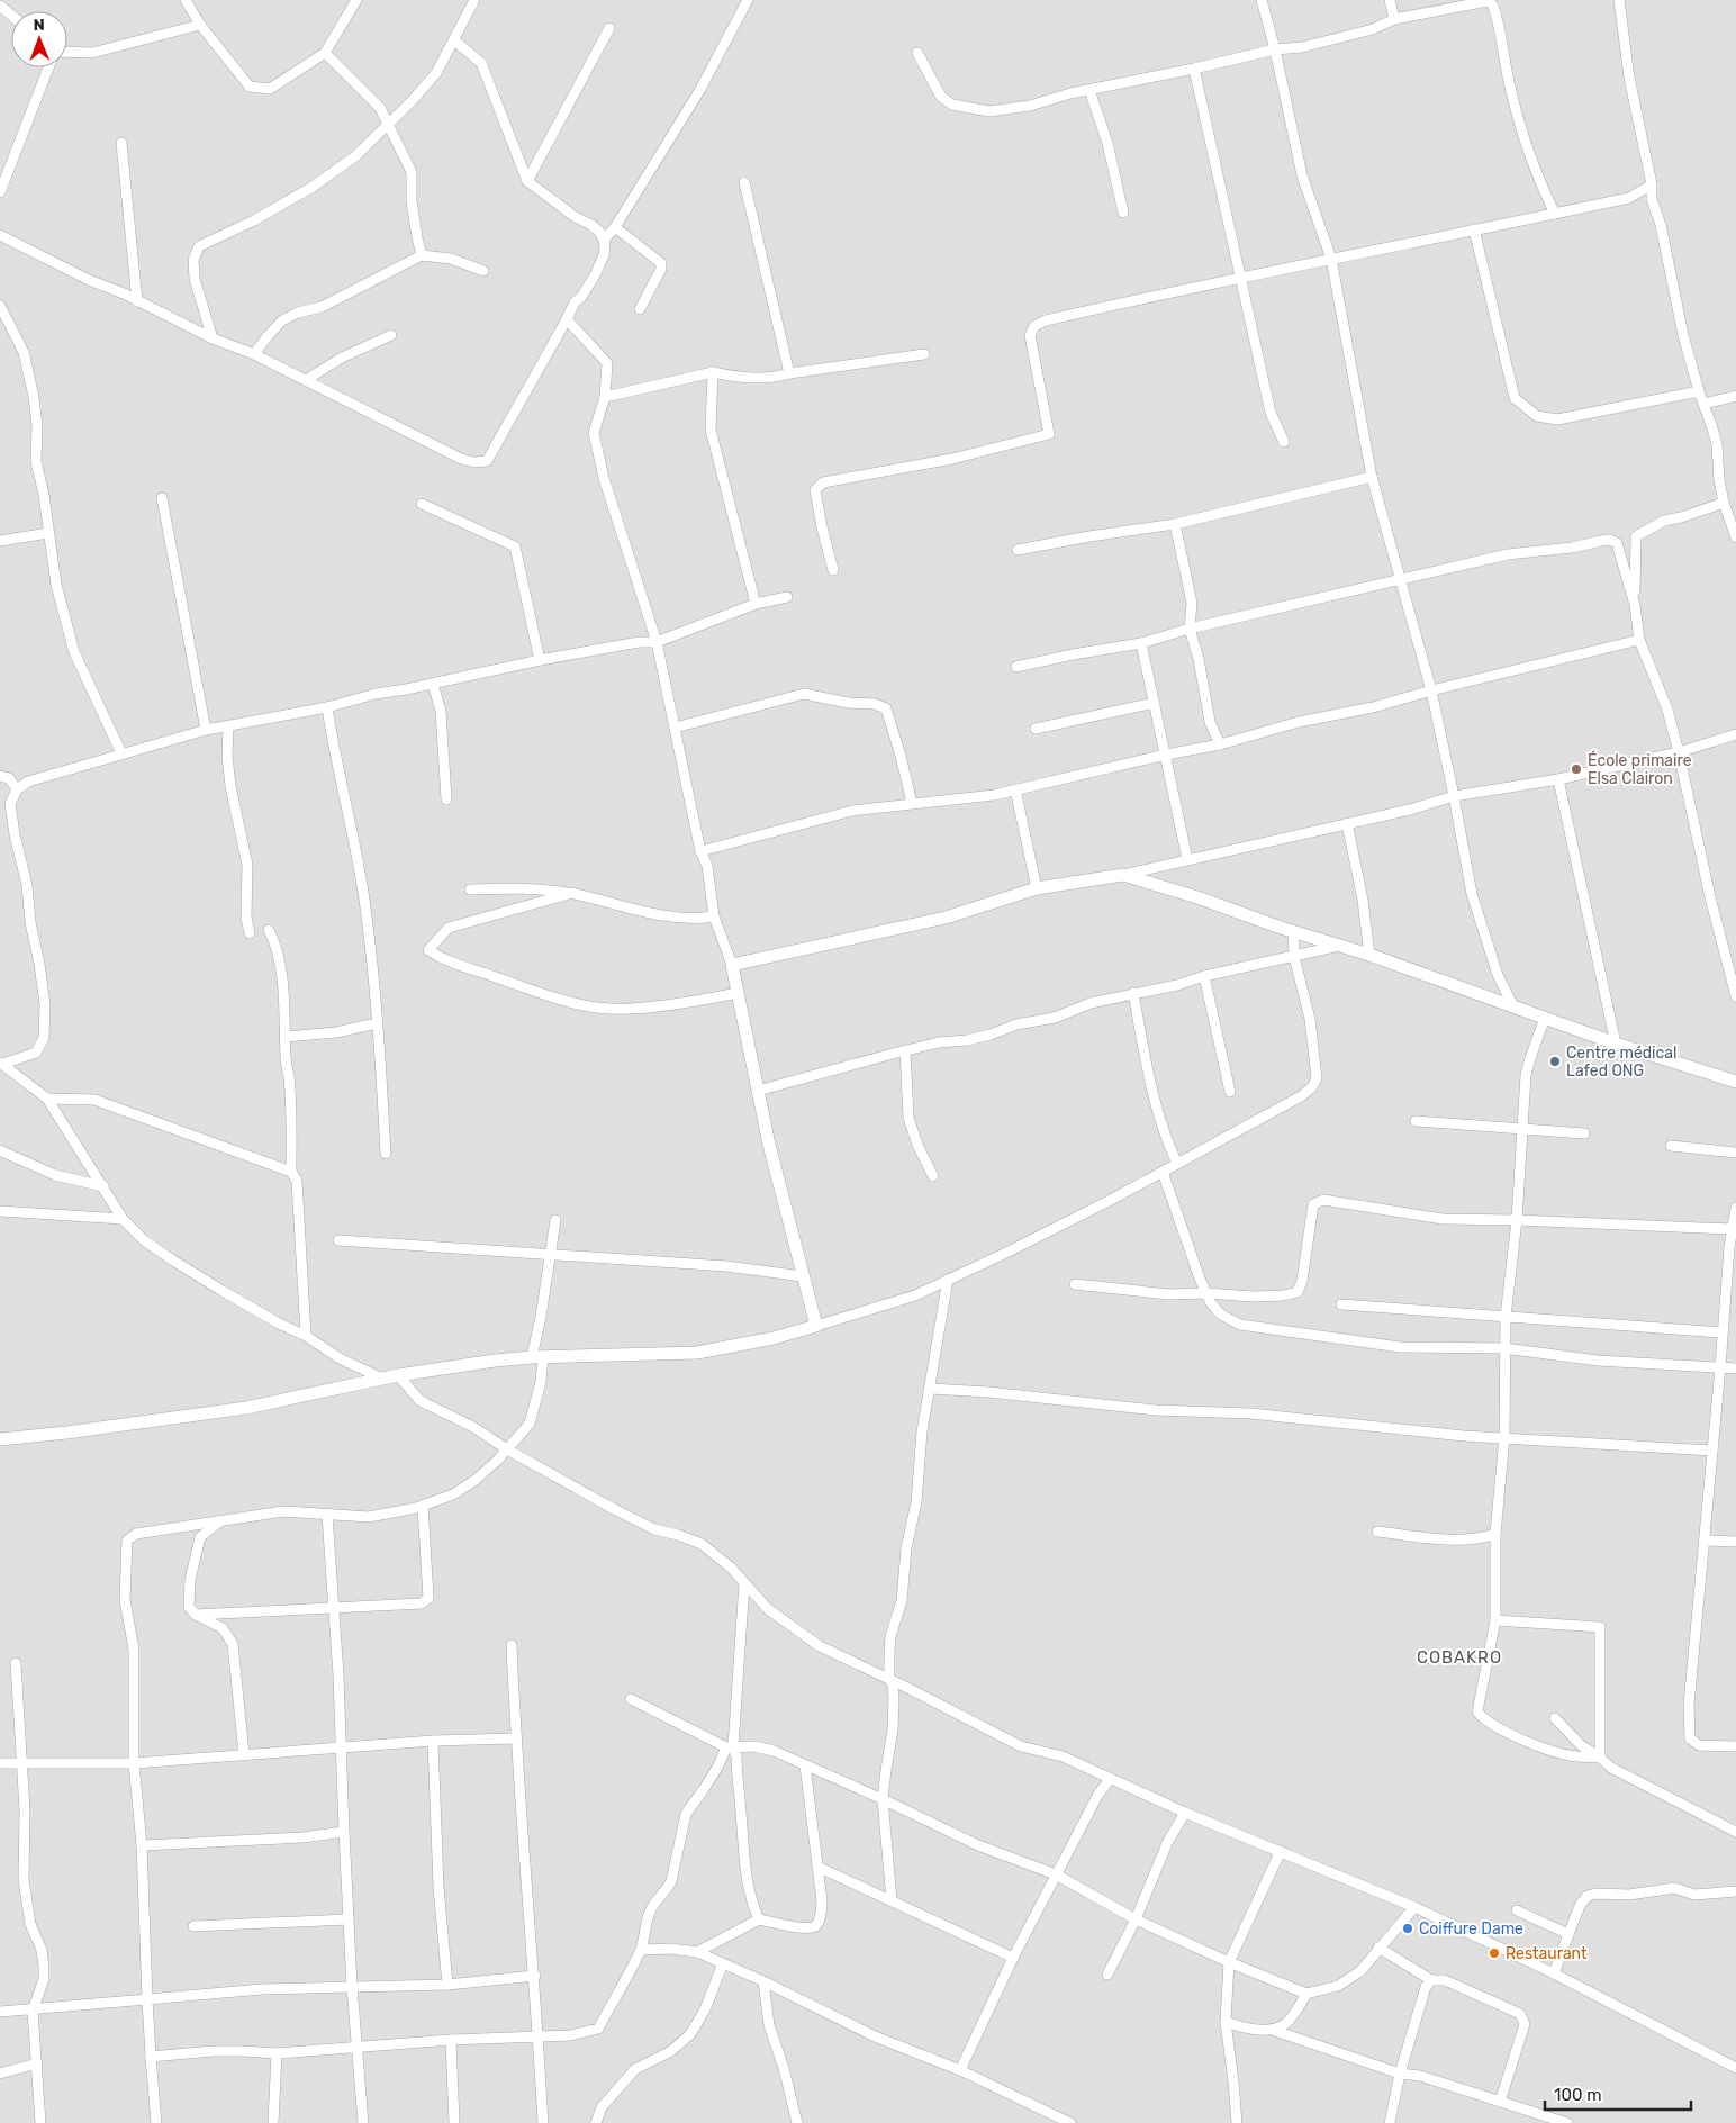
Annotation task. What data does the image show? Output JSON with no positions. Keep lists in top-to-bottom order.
{
  "districts": ["COBAKRO"],
  "places": [
    "École primaire Elsa Clairon",
    "Centre médical Lafed ONG",
    "Coiffure Dame",
    "Restaurant"
  ],
  "scale_bar": "100 m",
  "north": "top"
}
